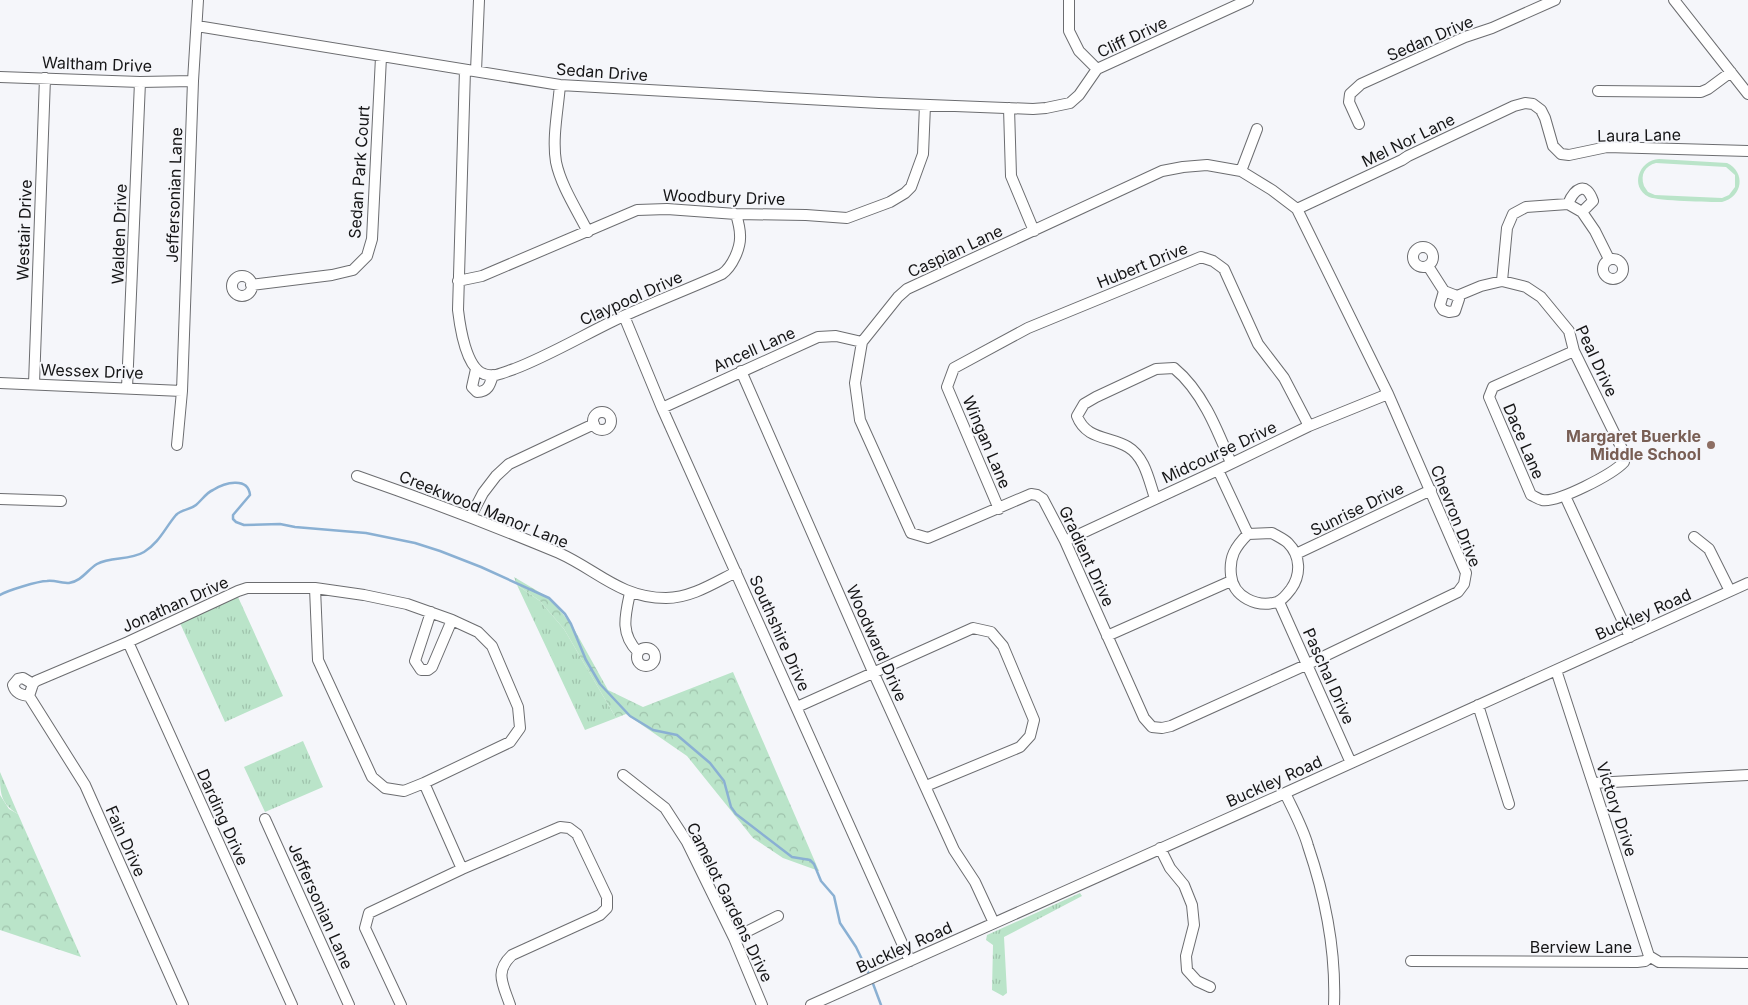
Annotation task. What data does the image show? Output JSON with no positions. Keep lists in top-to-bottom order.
{
  "streets": {
    "street": [
      "Cliff Drive",
      "Sedan Drive",
      "Waltham Drive",
      "Laura Lane",
      "Mel Nor Lane",
      "Sedan Park Court",
      "Jeffersonian Lane",
      "Woodbury Drive",
      "Westair Drive",
      "Walden Drive",
      "Caspian Lane",
      "Hubert Drive",
      "Claypool Drive",
      "Ancell Lane",
      "Peal Drive",
      "Wessex Drive",
      "Dace Lane",
      "Wingan Lane",
      "Midcourse Drive",
      "Creekwood Manor Lane",
      "Sunrise Drive",
      "Chevron Drive",
      "Gradient Drive",
      "Jonathan Drive",
      "Buckley Road",
      "Southshire Drive",
      "Woodward Drive",
      "Paschal Drive",
      "Victory Drive",
      "Darding Drive",
      "Fain Drive",
      "Camelot Gardens Drive",
      "Berview Lane"
    ]
  },
  "crossings": [
    ["Cliff Drive", "Sedan Drive"],
    ["Sedan Drive", "Sedan Park Court"],
    ["Sedan Drive", "Jeffersonian Lane"],
    ["Sedan Drive", "Woodbury Drive"],
    ["Sedan Drive", "Claypool Drive"],
    ["Waltham Drive", "Jeffersonian Lane"],
    ["Waltham Drive", "Westair Drive"],
    ["Waltham Drive", "Walden Drive"],
    ["Laura Lane", "Mel Nor Lane"],
    ["Mel Nor Lane", "Chevron Drive"],
    ["Jeffersonian Lane", "Wessex Drive"],
    ["Woodbury Drive", "Claypool Drive"],
    ["Westair Drive", "Wessex Drive"],
    ["Walden Drive", "Wessex Drive"],
    ["Caspian Lane", "Ancell Lane"],
    ["Caspian Lane", "Chevron Drive"],
    ["Caspian Lane", "Gradient Drive"],
    ["Hubert Drive", "Wingan Lane"],
    ["Hubert Drive", "Midcourse Drive"],
    ["Claypool Drive", "Southshire Drive"],
    ["Ancell Lane", "Southshire Drive"],
    ["Ancell Lane", "Woodward Drive"],
    ["Peal Drive", "Dace Lane"],
    ["Wingan Lane", "Gradient Drive"],
    ["Midcourse Drive", "Chevron Drive"],
    ["Midcourse Drive", "Gradient Drive"],
    ["Creekwood Manor Lane", "Southshire Drive"],
    ["Sunrise Drive", "Chevron Drive"],
    ["Sunrise Drive", "Paschal Drive"],
    ["Chevron Drive", "Gradient Drive"],
    ["Chevron Drive", "Paschal Drive"],
    ["Jonathan Drive", "Darding Drive"],
    ["Jonathan Drive", "Fain Drive"],
    ["Buckley Road", "Southshire Drive"],
    ["Buckley Road", "Woodward Drive"],
    ["Buckley Road", "Paschal Drive"],
    ["Buckley Road", "Victory Drive"],
    ["Victory Drive", "Berview Lane"]
  ],
  "places": ["Margaret Buerkle Middle School"]
}
